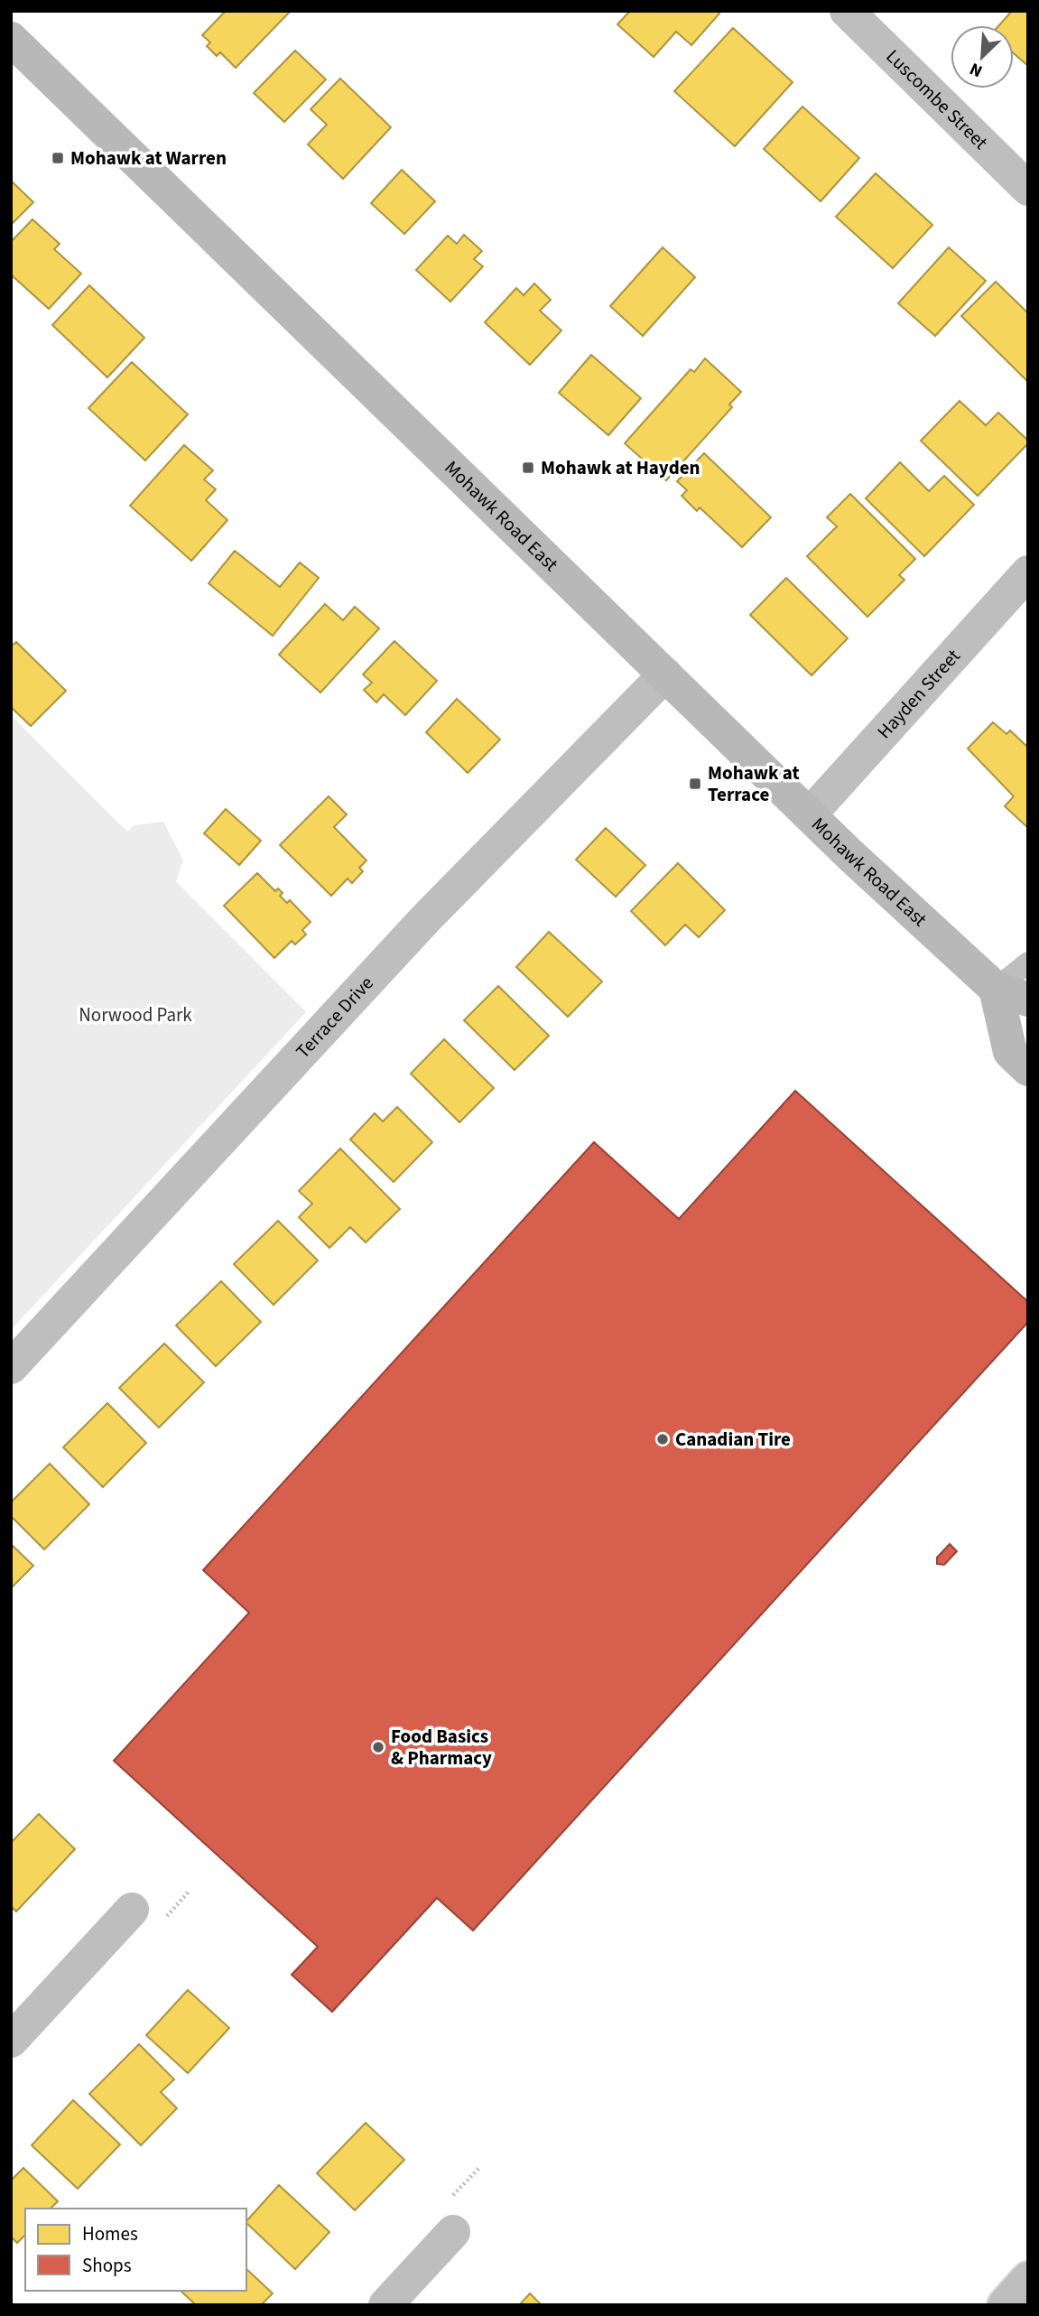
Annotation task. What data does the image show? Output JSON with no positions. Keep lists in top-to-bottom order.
{
  "streets": {
    "main road": ["Mohawk Road East"],
    "street": ["Luscombe Street", "Hayden Street", "Terrace Drive"]
  },
  "crossings": [
    ["Mohawk Road East", "Hayden Street"],
    ["Mohawk Road East", "Terrace Drive"]
  ],
  "parks": ["Norwood Park"],
  "places": {
    "transit": ["Mohawk at Warren", "Mohawk at Hayden", "Mohawk at Terrace"],
    "other": ["Canadian Tire", "Food Basics & Pharmacy"]
  },
  "legend": ["Homes", "Shops"],
  "north": "bottom left"
}
